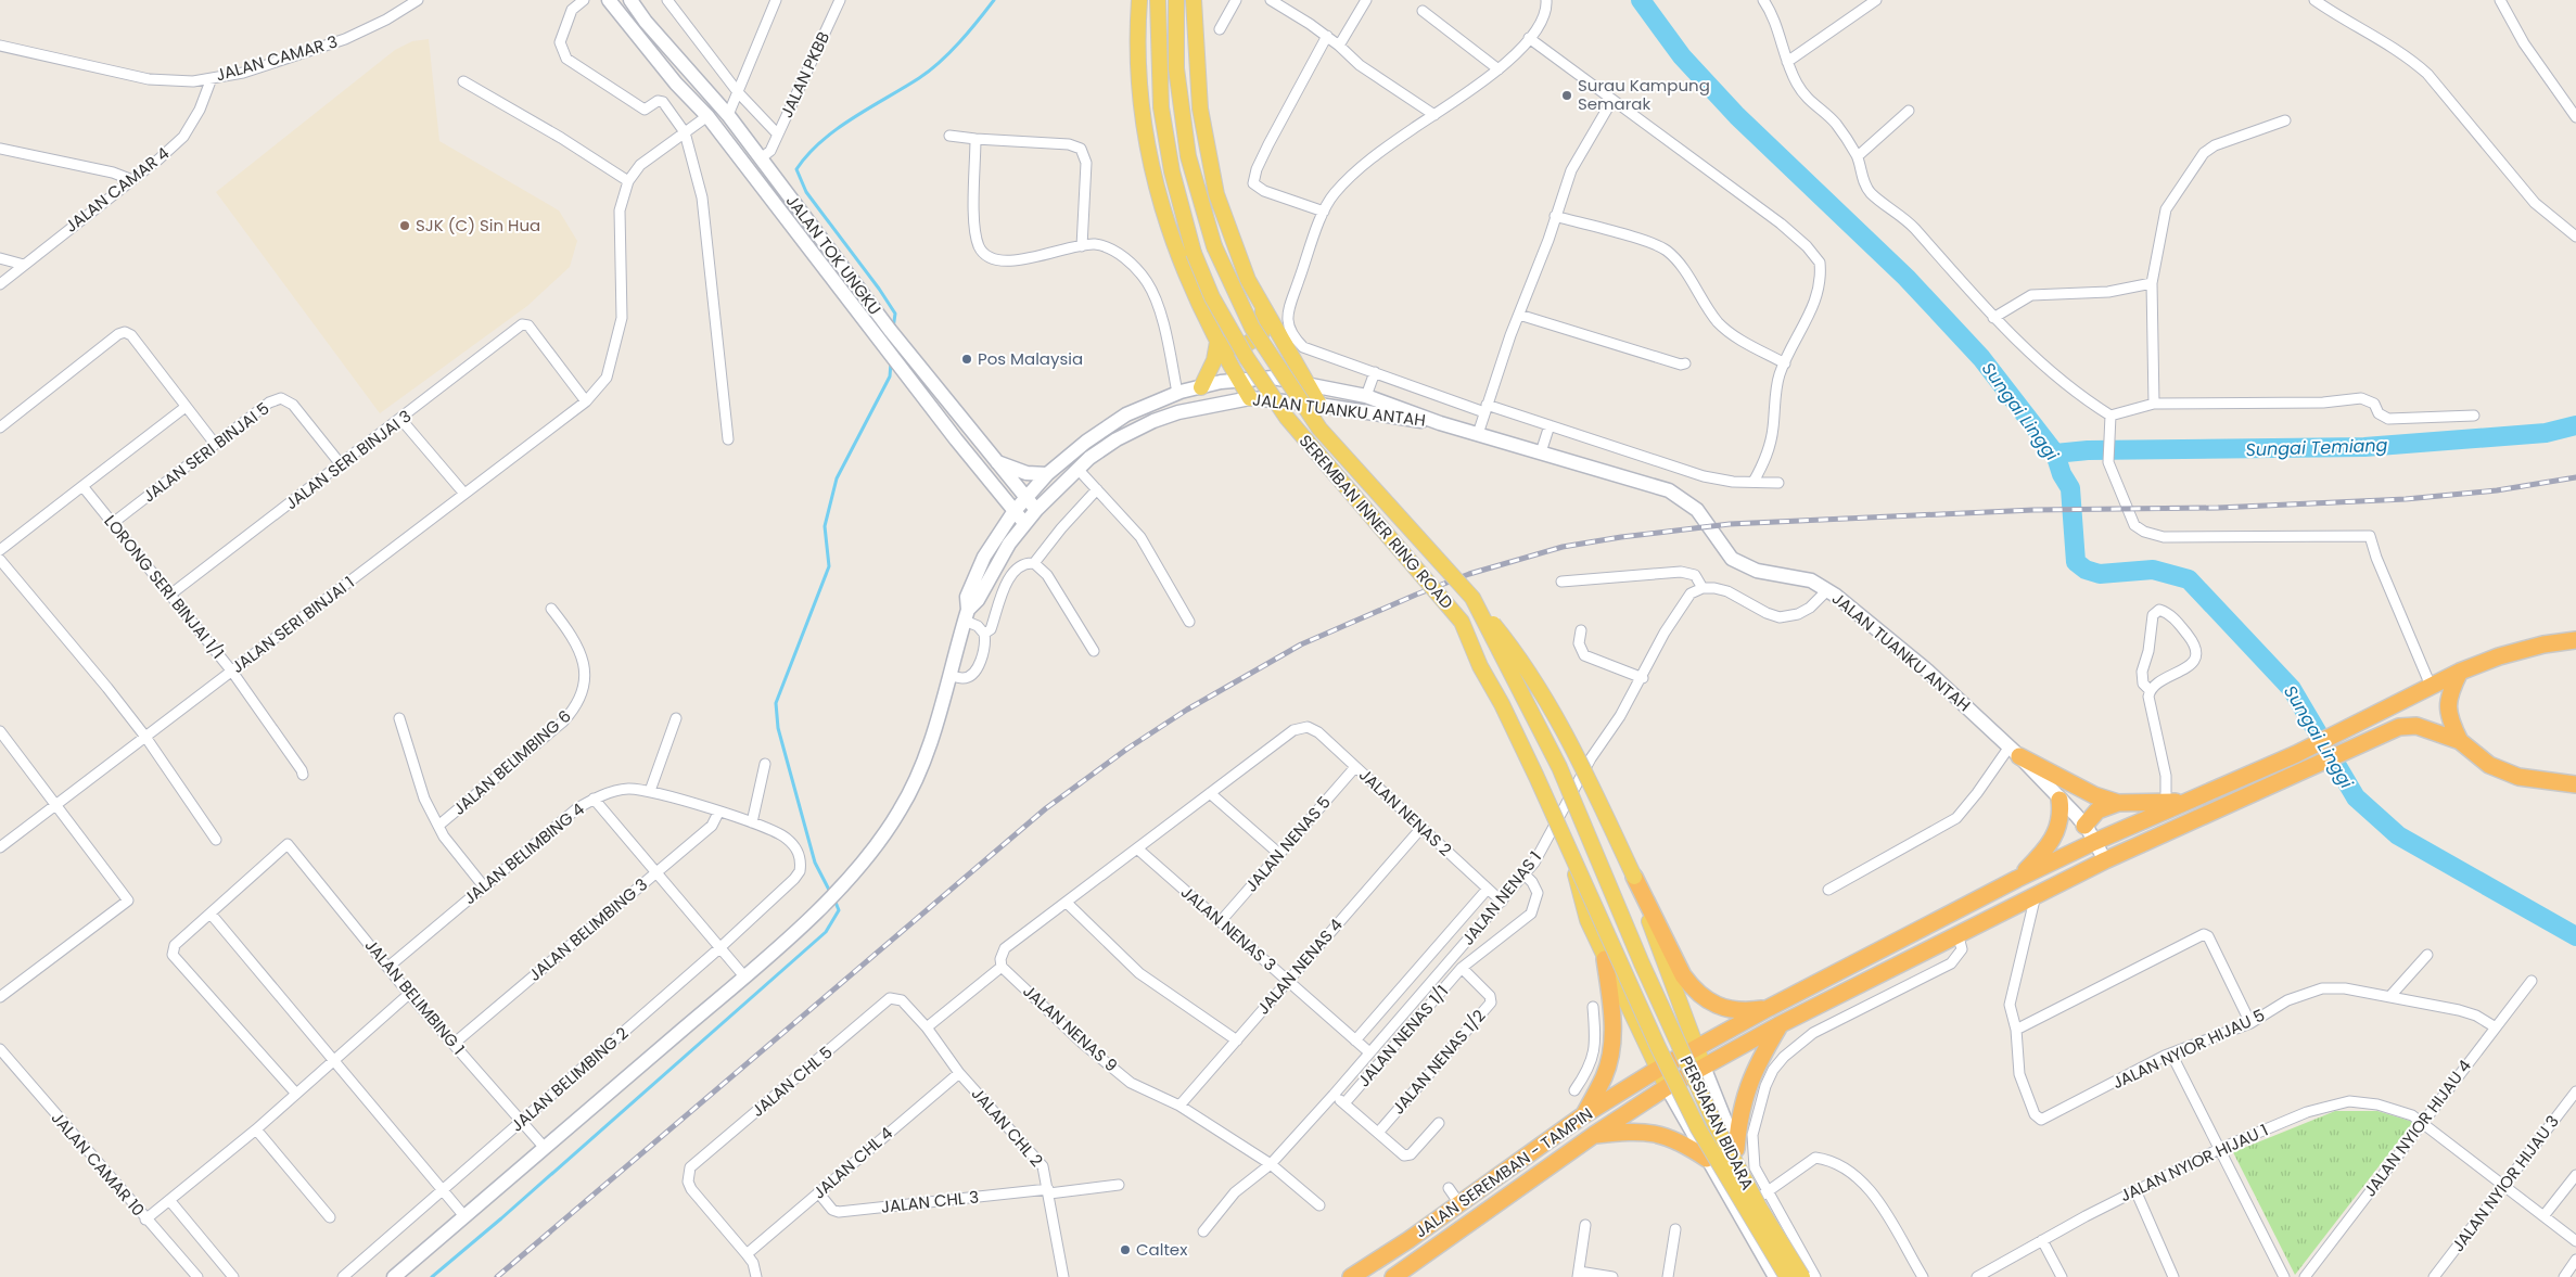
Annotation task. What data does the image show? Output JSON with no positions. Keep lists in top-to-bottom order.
{
  "streets": {
    "highway": ["JALAN SEREMBAN - TAMPIN"],
    "main road": [
      "JALAN TOK UNGKU",
      "JALAN TUANKU ANTAH",
      "SEREMBAN INNER RING ROAD",
      "PERSIARAN BIDARA"
    ],
    "street": [
      "JALAN CAMAR 3",
      "JALAN PKBB",
      "JALAN CAMAR 4",
      "JALAN SERI BINJAI 5",
      "JALAN SERI BINJAI 3",
      "LORONG SERI BINJAI 1/1",
      "JALAN SERI BINJAI 1",
      "JALAN BELIMBING 6",
      "JALAN NENAS 2",
      "JALAN NENAS 5",
      "JALAN BELIMBING 4",
      "JALAN NENAS 1",
      "JALAN NENAS 3",
      "JALAN BELIMBING 3",
      "JALAN NENAS 4",
      "JALAN BELIMBING 1",
      "JALAN NENAS 9",
      "JALAN NENAS 1/1",
      "JALAN NYIOR HIJAU 5",
      "JALAN NENAS 1/2",
      "JALAN BELIMBING 2",
      "JALAN CHL 5",
      "JALAN CHL 2",
      "JALAN NYIOR HIJAU 4",
      "JALAN CHL 4",
      "JALAN NYIOR HIJAU 1",
      "JALAN CAMAR 10",
      "JALAN NYIOR HIJAU 3",
      "JALAN CHL 3"
    ]
  },
  "crossings": [
    ["JALAN CAMAR 3", "JALAN CAMAR 4"],
    ["JALAN PKBB", "JALAN TOK UNGKU"],
    ["JALAN SERI BINJAI 5", "JALAN SERI BINJAI 3"],
    ["JALAN SERI BINJAI 5", "LORONG SERI BINJAI 1/1"],
    ["JALAN SERI BINJAI 3", "LORONG SERI BINJAI 1/1"],
    ["JALAN SERI BINJAI 3", "JALAN SERI BINJAI 1"],
    ["SEREMBAN INNER RING ROAD", "PERSIARAN BIDARA"],
    ["LORONG SERI BINJAI 1/1", "JALAN SERI BINJAI 1"],
    ["JALAN NENAS 2", "JALAN NENAS 5"],
    ["JALAN NENAS 2", "JALAN NENAS 1"],
    ["JALAN NENAS 2", "JALAN NENAS 4"],
    ["JALAN NENAS 5", "JALAN NENAS 3"],
    ["JALAN BELIMBING 4", "JALAN BELIMBING 3"],
    ["JALAN BELIMBING 4", "JALAN BELIMBING 1"],
    ["JALAN BELIMBING 4", "JALAN BELIMBING 2"],
    ["JALAN NENAS 1", "JALAN NENAS 3"],
    ["JALAN NENAS 1", "JALAN NENAS 9"],
    ["JALAN NENAS 1", "JALAN NENAS 1/1"],
    ["JALAN NENAS 3", "JALAN NENAS 4"],
    ["JALAN BELIMBING 3", "JALAN BELIMBING 1"],
    ["JALAN NENAS 4", "JALAN NENAS 9"],
    ["JALAN BELIMBING 1", "JALAN BELIMBING 2"],
    ["JALAN NENAS 1/1", "JALAN NENAS 1/2"],
    ["JALAN NYIOR HIJAU 5", "JALAN NYIOR HIJAU 4"],
    ["JALAN CHL 5", "JALAN CHL 2"],
    ["JALAN CHL 5", "JALAN CHL 4"],
    ["PERSIARAN BIDARA", "JALAN SEREMBAN - TAMPIN"],
    ["JALAN CHL 2", "JALAN CHL 4"],
    ["JALAN CHL 2", "JALAN CHL 3"],
    ["JALAN NYIOR HIJAU 4", "JALAN NYIOR HIJAU 1"],
    ["JALAN CHL 4", "JALAN CHL 3"],
    ["JALAN NYIOR HIJAU 1", "JALAN NYIOR HIJAU 3"]
  ],
  "water": ["Sungai Linggi", "Sungai Temiang"],
  "places": [
    "Surau Kampung Semarak",
    "SJK (C) Sin Hua",
    "Pos Malaysia",
    "Caltex"
  ]
}
